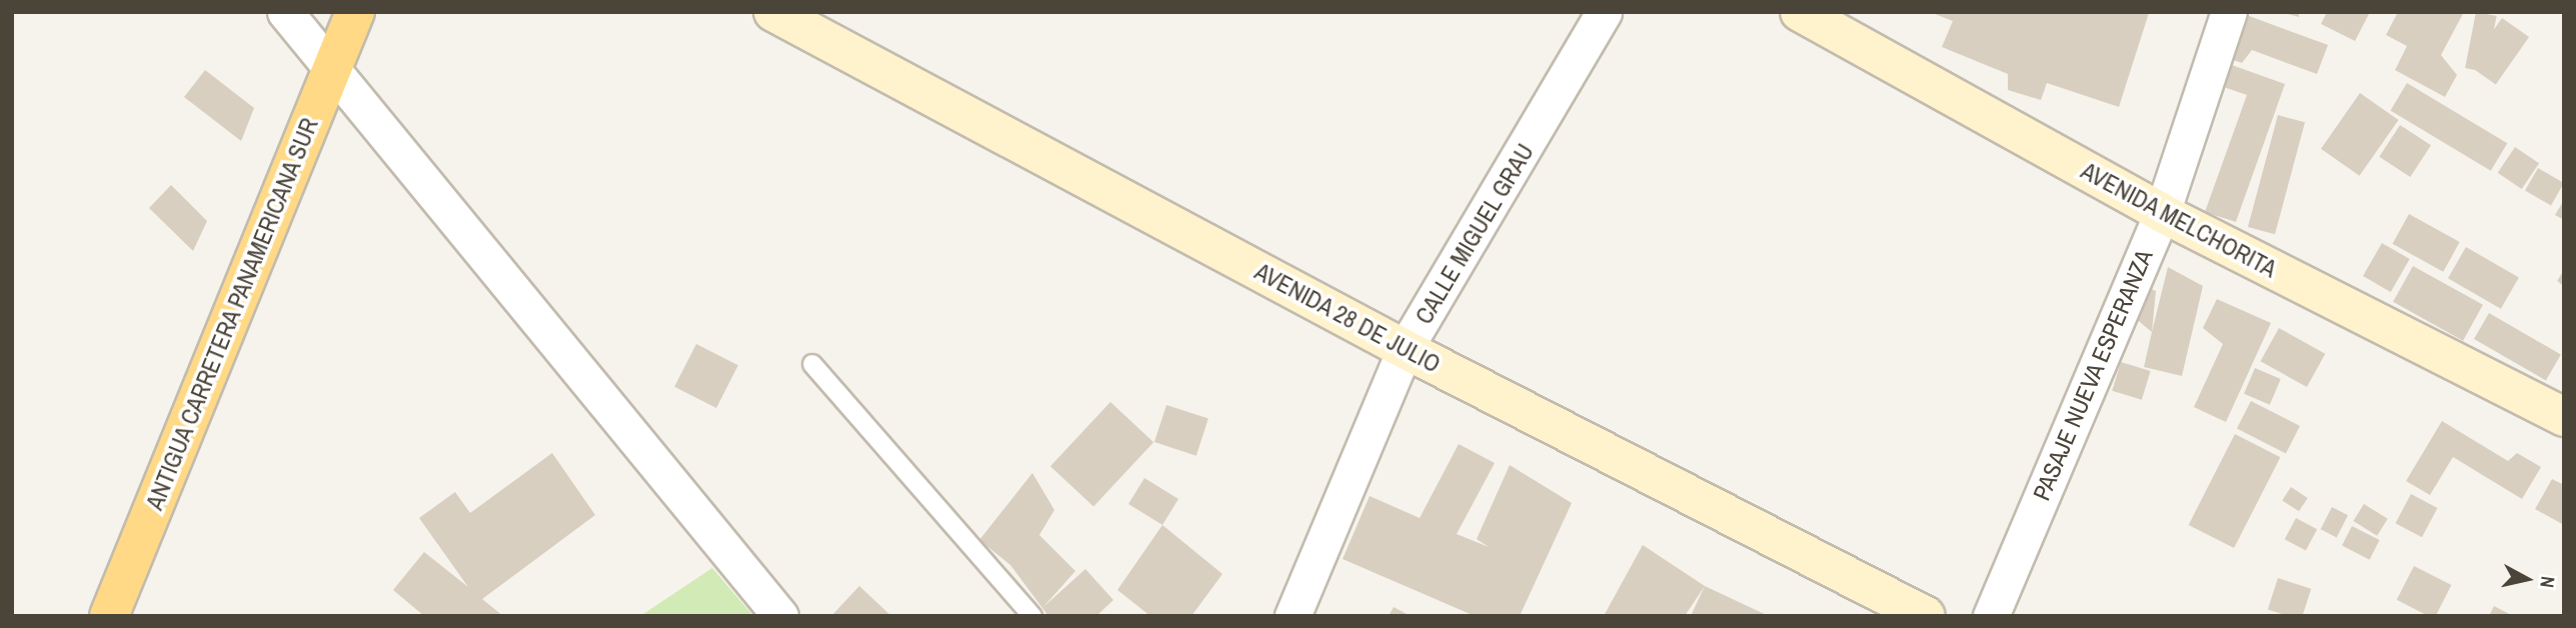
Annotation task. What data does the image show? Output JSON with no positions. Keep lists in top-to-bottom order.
{
  "streets": {
    "highway": ["ANTIGUA CARRETERA PANAMERICANA SUR"],
    "main road": ["AVENIDA MELCHORITA", "AVENIDA 28 DE JULIO"],
    "street": ["CALLE MIGUEL GRAU", "PASAJE NUEVA ESPERANZA"]
  },
  "crossings": [
    ["AVENIDA MELCHORITA", "PASAJE NUEVA ESPERANZA"],
    ["CALLE MIGUEL GRAU", "AVENIDA 28 DE JULIO"]
  ],
  "north": "right"
}
